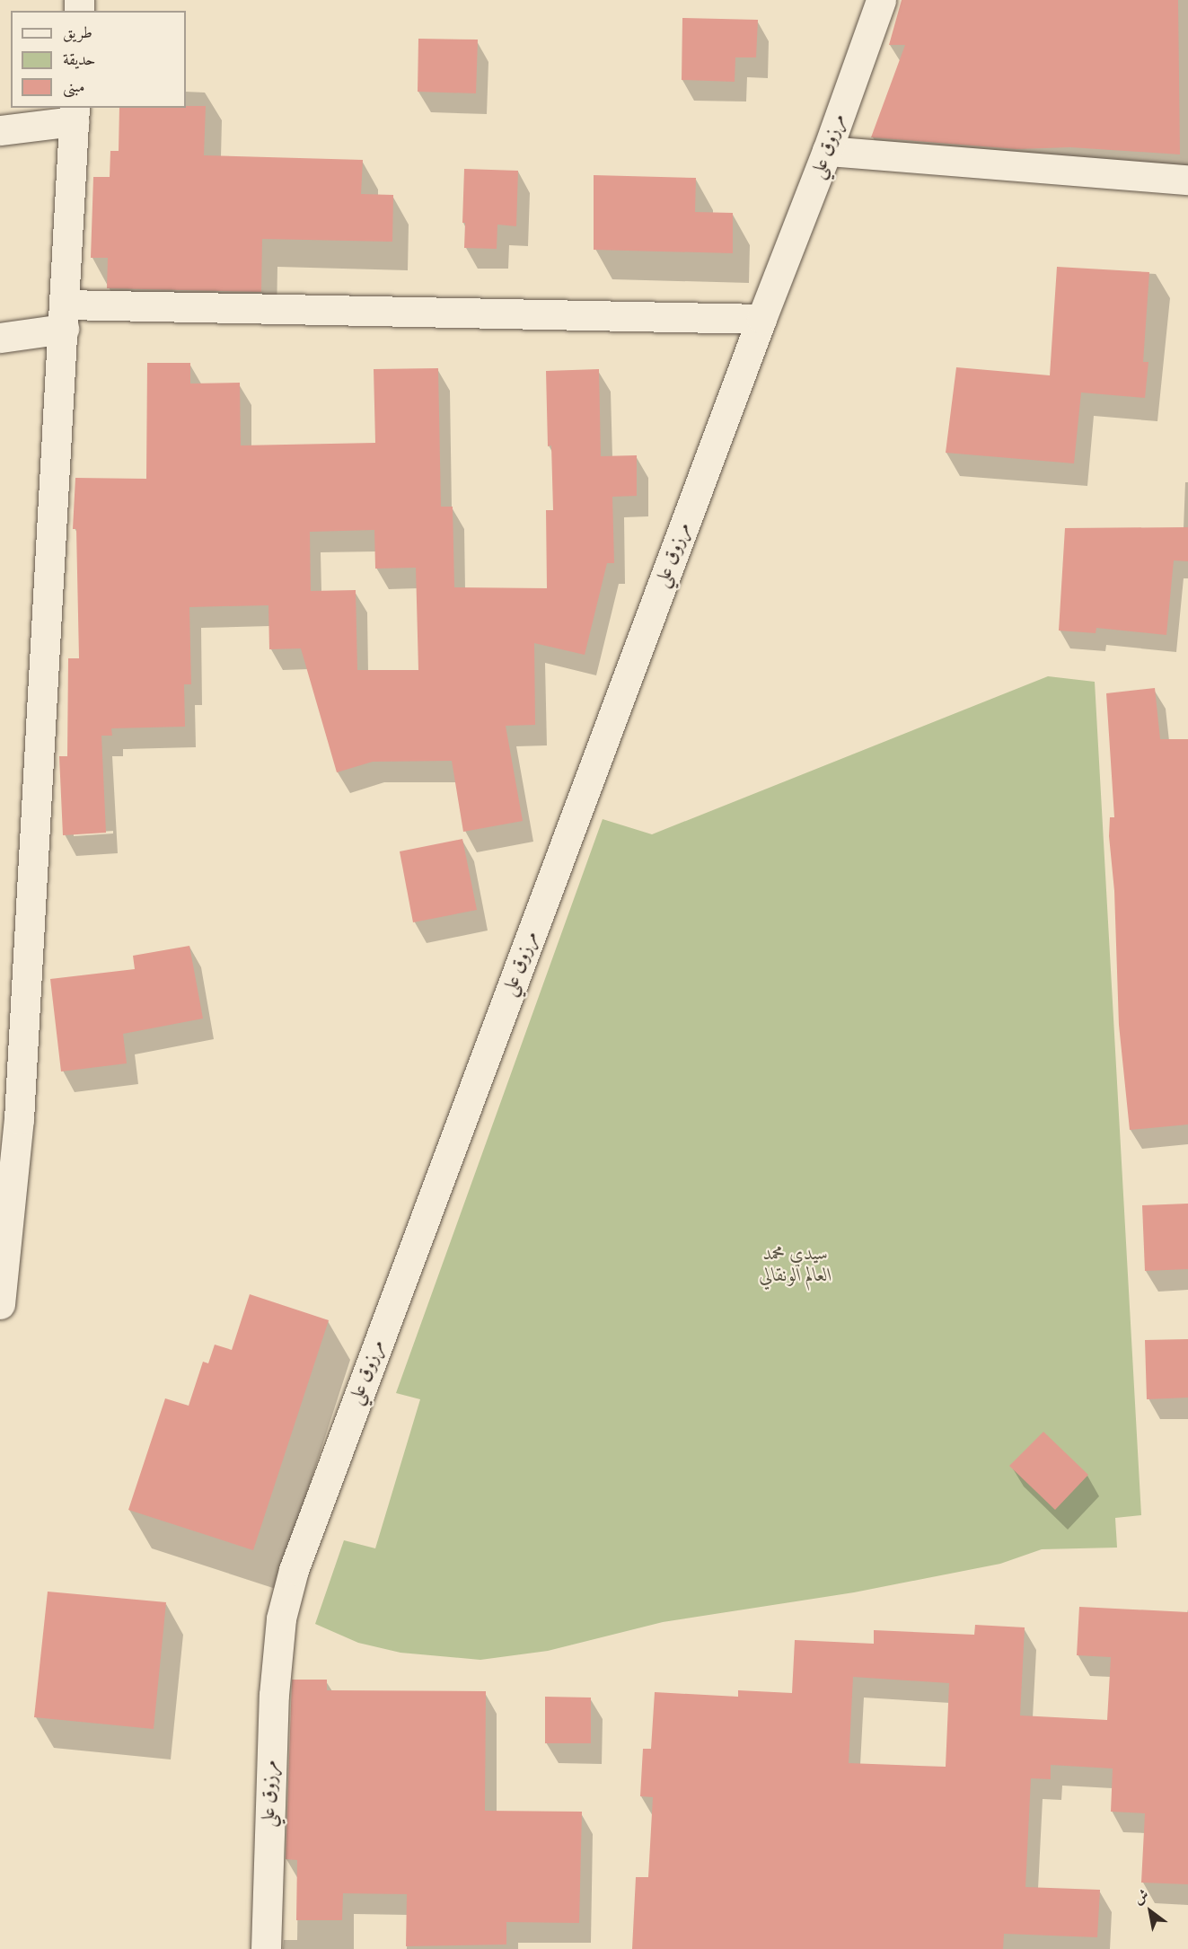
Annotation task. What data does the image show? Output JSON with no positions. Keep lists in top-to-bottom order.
{
  "streets": {
    "street": ["مرزوق علي"]
  },
  "parks": ["سيدي محمد العالم الونقالي"],
  "legend": ["طريق", "حديقة", "مبنى"],
  "north": "top left"
}
